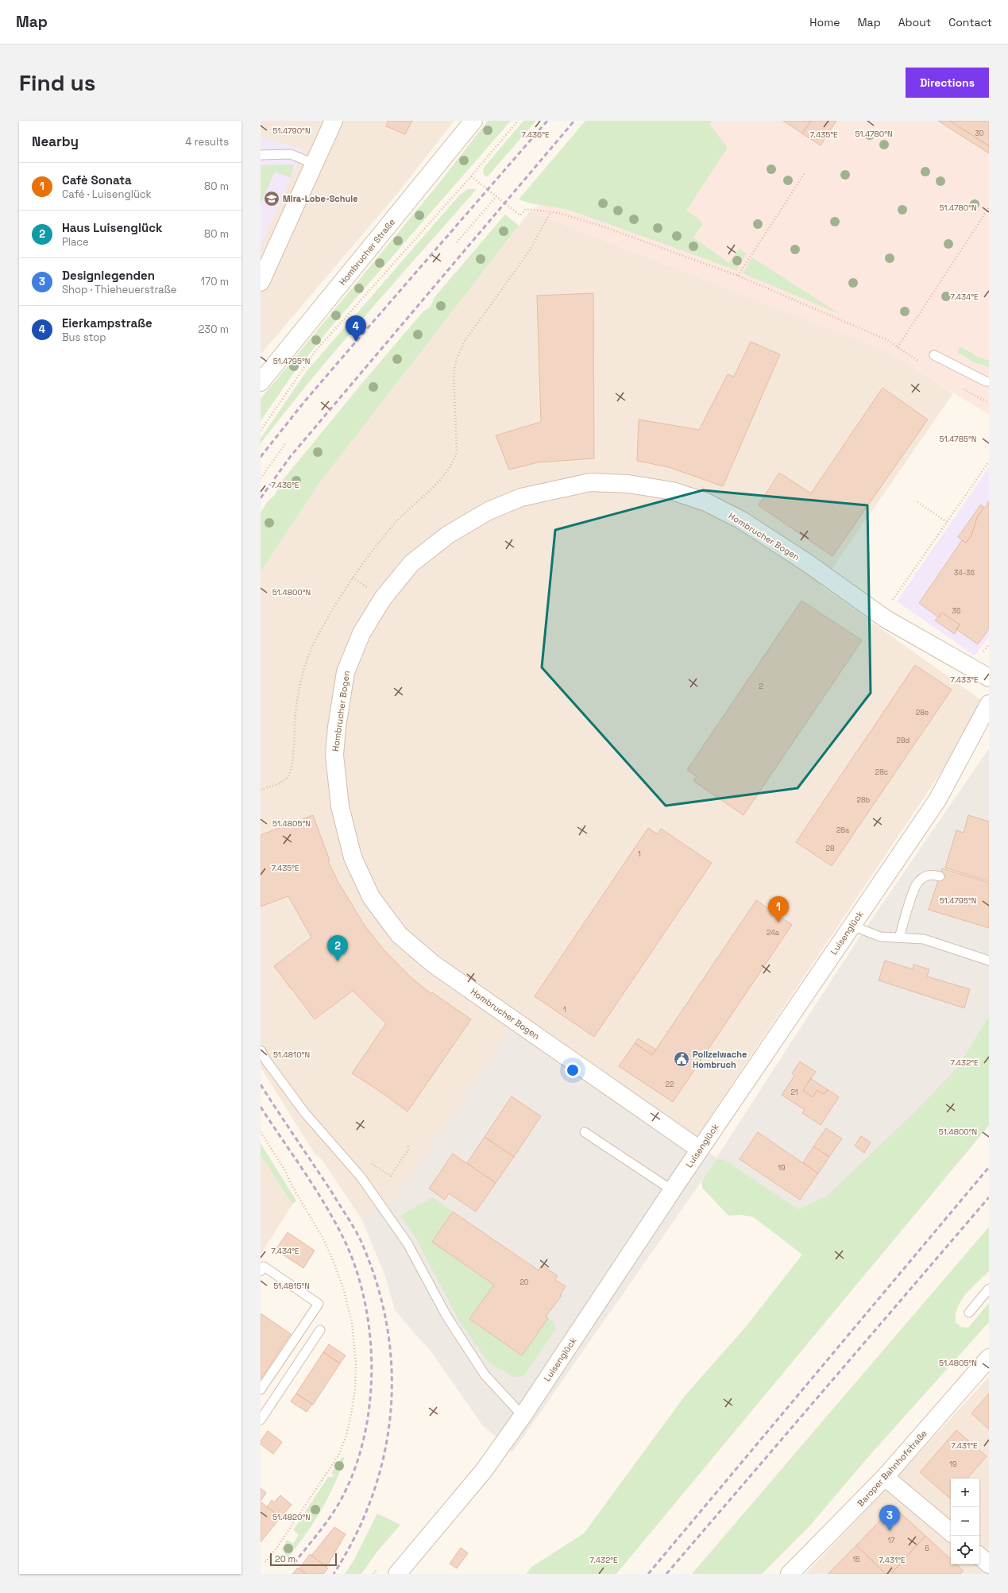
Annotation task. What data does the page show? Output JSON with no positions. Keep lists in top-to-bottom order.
{
  "streets": {
    "street": [
      "Hombrucher Straße",
      "Hombrucher Bogen",
      "Luisenglück",
      "Baroper Bahnhofstraße"
    ]
  },
  "crossings": [
    ["Hombrucher Bogen", "Luisenglück"]
  ],
  "places": {
    "school or university": ["Mira-Lobe-Schule"],
    "public building": ["Polizeiwache Hombruch"]
  },
  "house_numbers": [
    "30",
    "34-36",
    "36",
    "2",
    "28e",
    "28d",
    "28c",
    "28b",
    "28a",
    "28",
    "1",
    "24a",
    "1",
    "22",
    "21",
    "19",
    "20",
    "19",
    "17",
    "6",
    "15"
  ],
  "scale_bar": "20 m",
  "page": {
    "header": "Map",
    "nav": [
      "Home",
      "Map",
      "About",
      "Contact"
    ],
    "buttons": "Directions",
    "title": "Find us",
    "heading": ["Nearby", "4 results"],
    "list": [
      {
        "mark": "1",
        "name": "Cafè Sonata",
        "note": "Café · Luisenglück",
        "value": "80 m"
      },
      {
        "mark": "2",
        "name": "Haus Luisenglück",
        "note": "Place",
        "value": "80 m"
      },
      {
        "mark": "3",
        "name": "Designlegenden",
        "note": "Shop · Thieheuerstraße",
        "value": "170 m"
      },
      {
        "mark": "4",
        "name": "Eierkampstraße",
        "note": "Bus stop",
        "value": "230 m"
      }
    ],
    "pins": [
      "4",
      "1",
      "2",
      "3"
    ],
    "map_buttons": ["+", "−"],
    "scale": "20 m"
  },
  "coordinates": [
    "51.4790°N",
    "51.4780°N",
    "7.436°E",
    "7.435°E",
    "7.434°E",
    "51.4795°N",
    "51.4785°N",
    "51.4800°N",
    "7.433°E",
    "51.4805°N",
    "51.4810°N",
    "7.432°E",
    "51.4815°N",
    "7.431°E",
    "51.4820°N"
  ]
}
